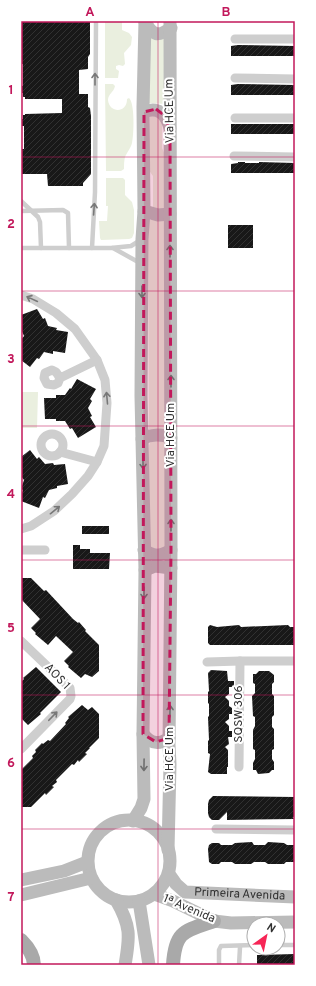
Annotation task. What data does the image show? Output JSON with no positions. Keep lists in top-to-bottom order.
{
  "streets": {
    "main road": ["Via HCE Um", "Primeira Avenida", "1ª Avenida"],
    "street": ["AOS 1", "SQSW 306"]
  },
  "crossings": [
    ["Via HCE Um", "Primeira Avenida"],
    ["Via HCE Um", "1ª Avenida"],
    ["Primeira Avenida", "1ª Avenida"]
  ],
  "north": "top right",
  "grid": {
    "columns": ["A", "B"],
    "rows": [
      "1",
      "2",
      "3",
      "4",
      "5",
      "6",
      "7"
    ]
  }
}
